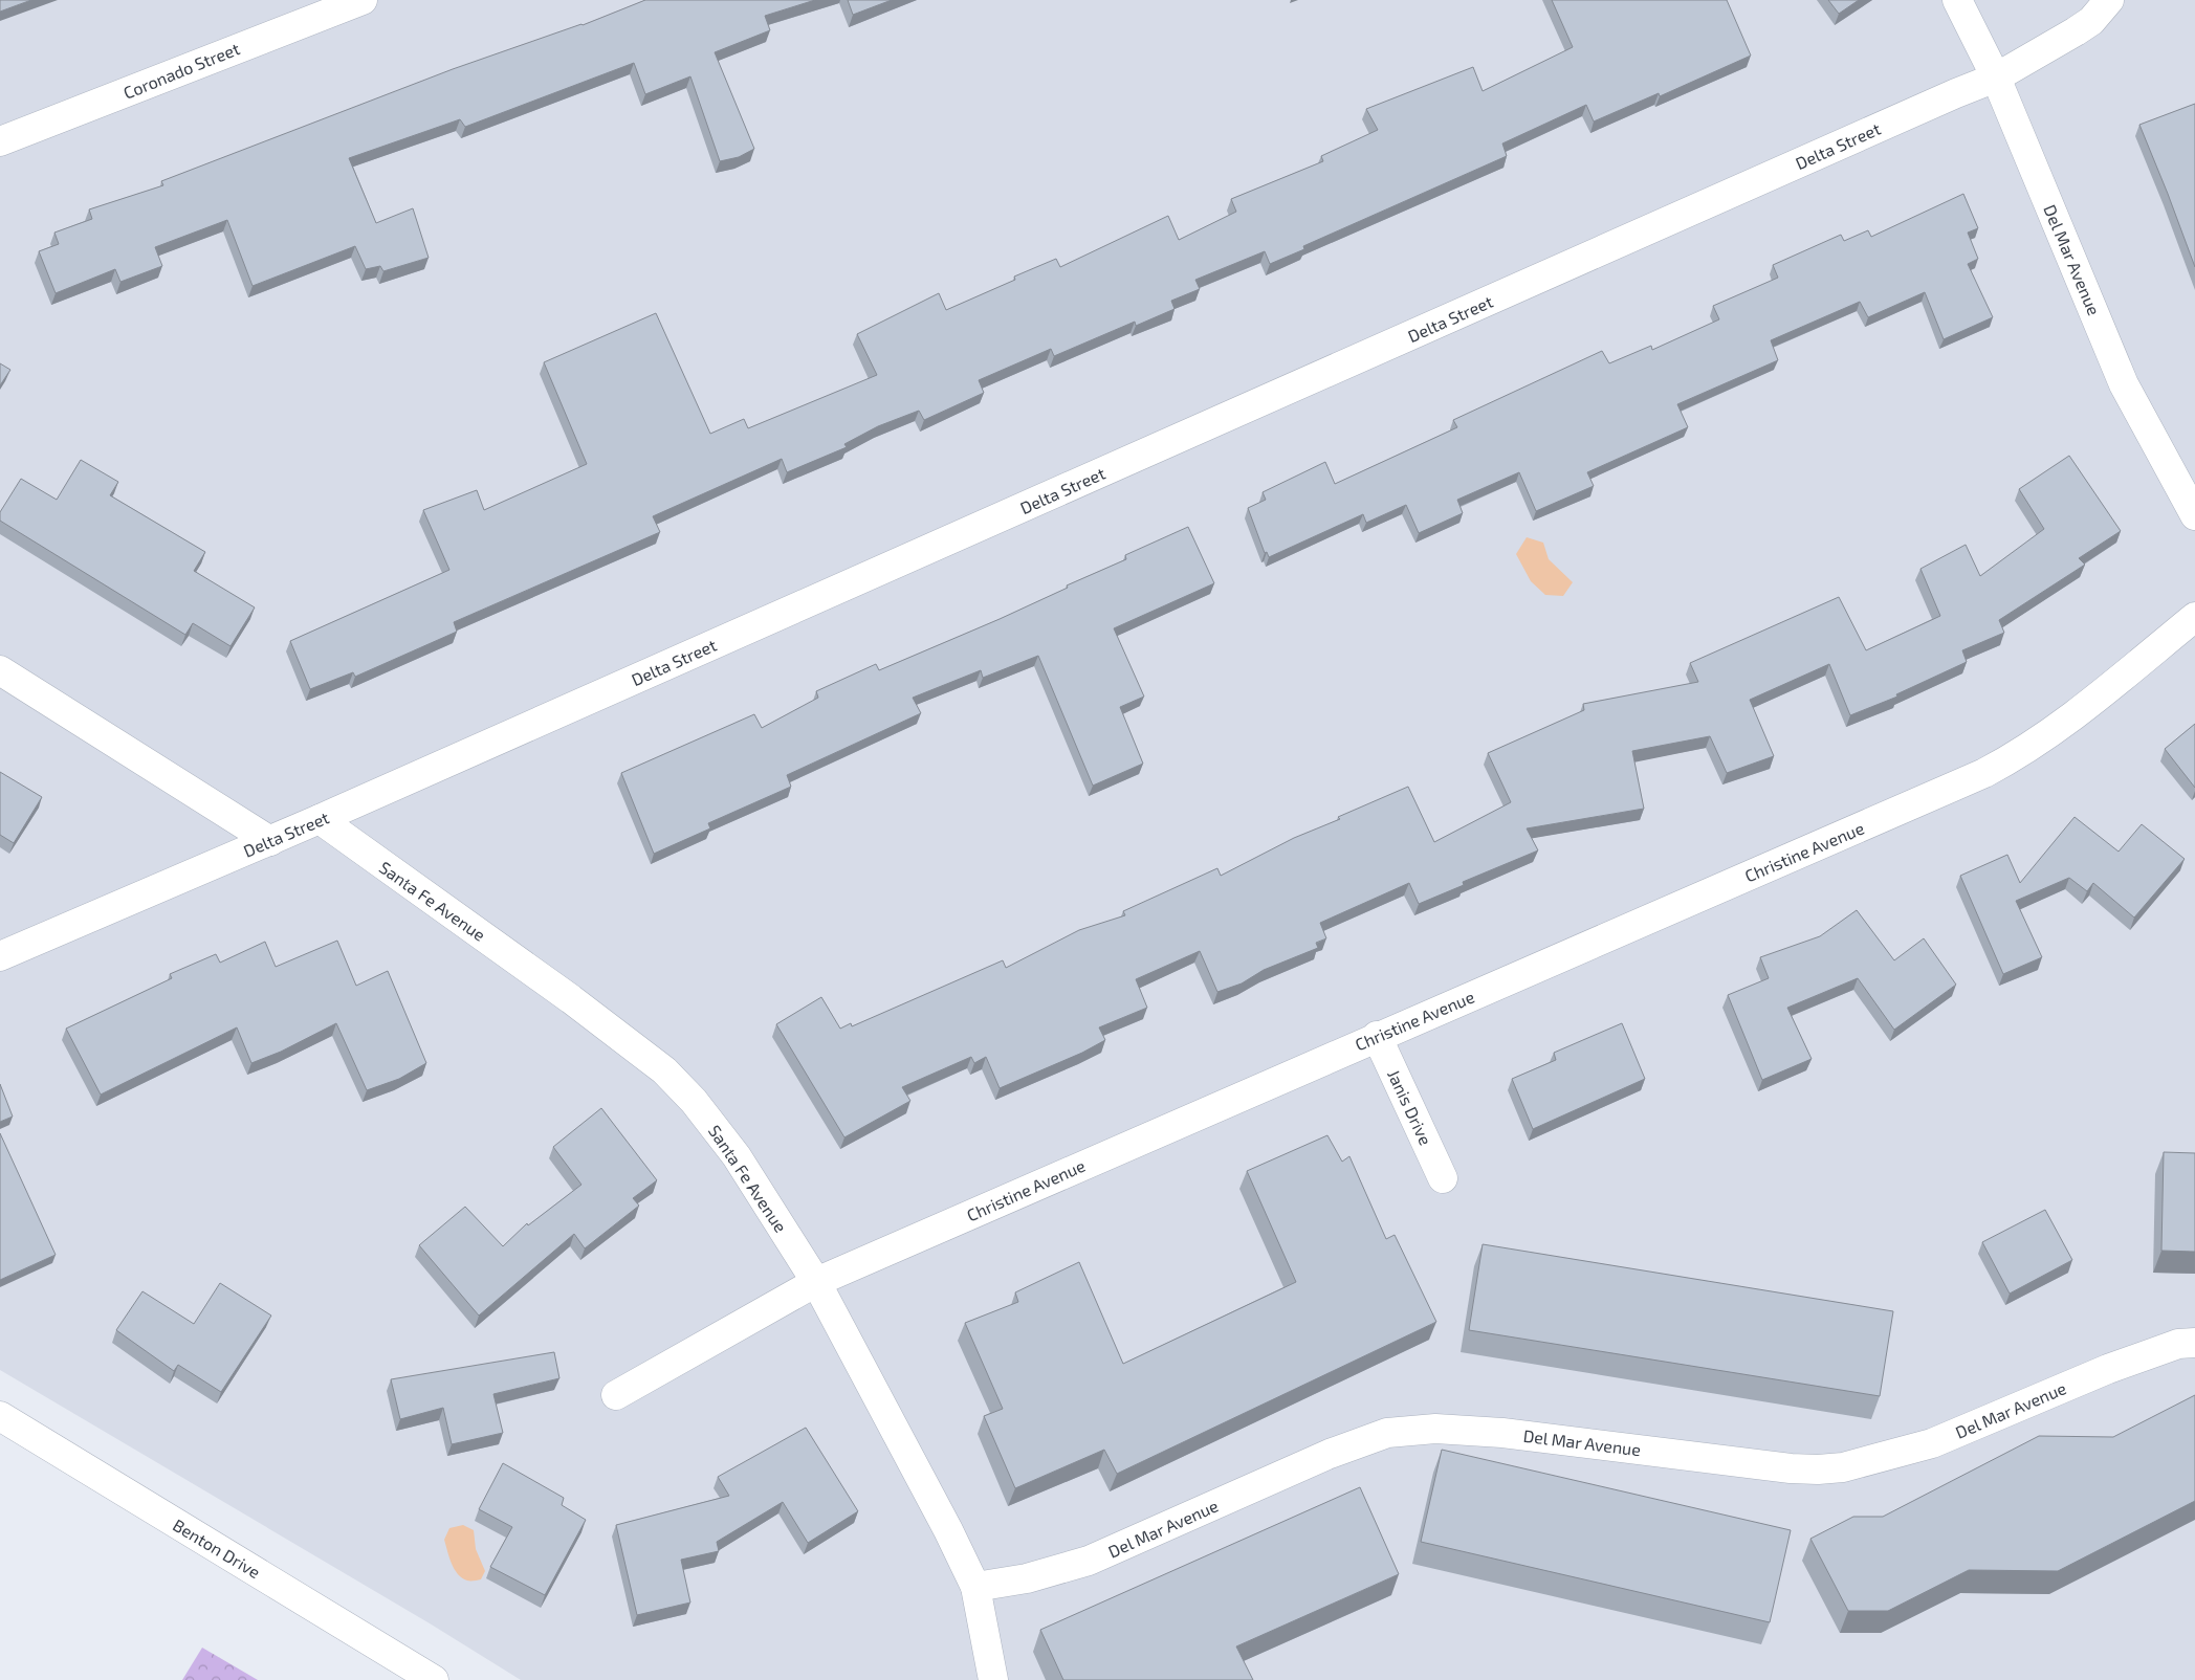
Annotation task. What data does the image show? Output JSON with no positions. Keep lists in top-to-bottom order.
{
  "streets": {
    "street": [
      "Coronado Street",
      "Delta Street",
      "Del Mar Avenue",
      "Christine Avenue",
      "Santa Fe Avenue",
      "Janis Drive",
      "Benton Drive"
    ]
  },
  "crossings": [
    ["Delta Street", "Del Mar Avenue"],
    ["Delta Street", "Santa Fe Avenue"],
    ["Del Mar Avenue", "Santa Fe Avenue"],
    ["Christine Avenue", "Santa Fe Avenue"],
    ["Christine Avenue", "Janis Drive"]
  ]
}
